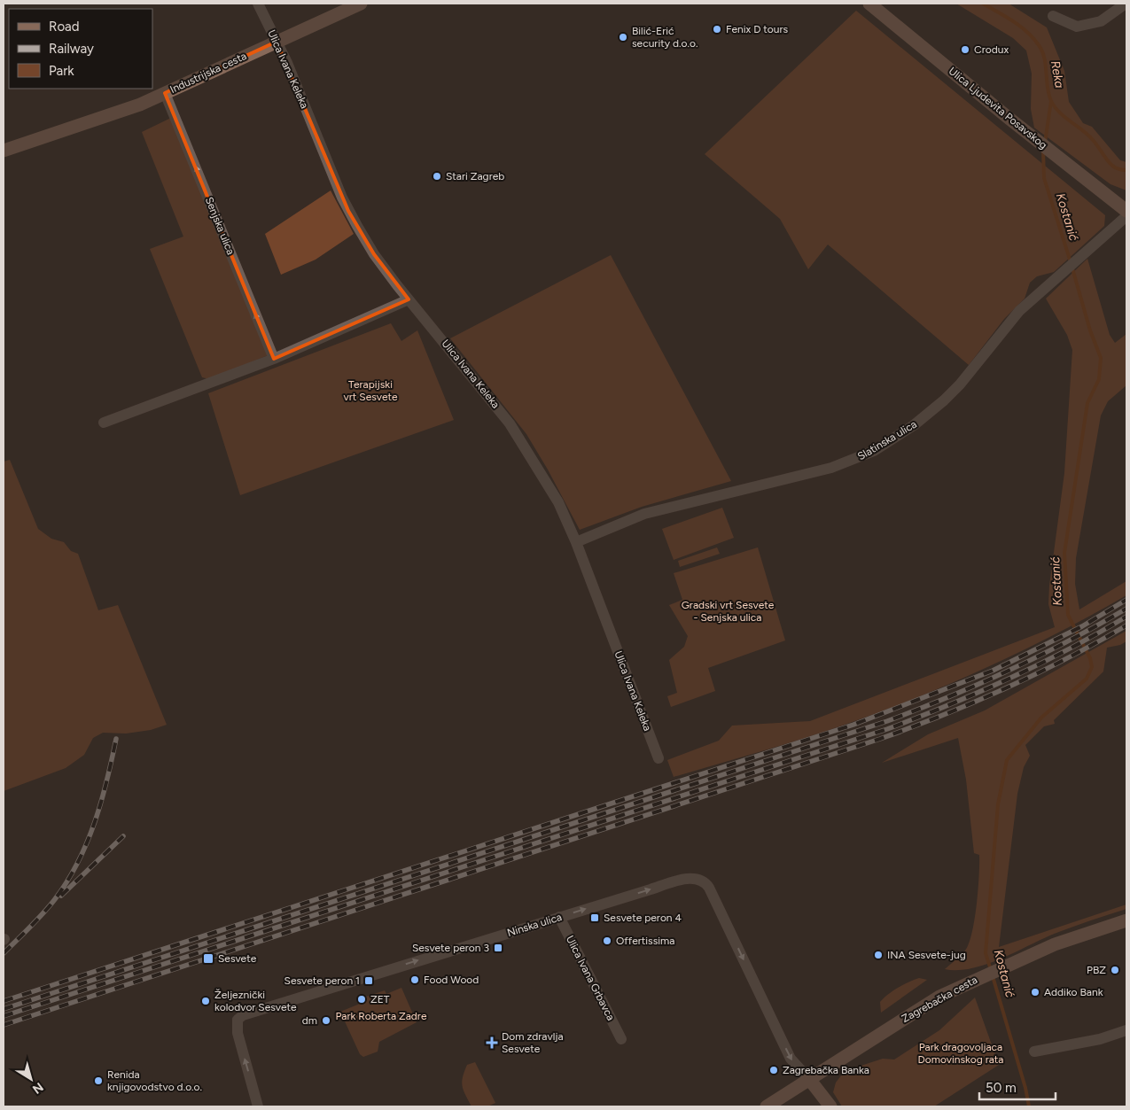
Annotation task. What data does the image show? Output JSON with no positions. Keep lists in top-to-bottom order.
{
  "streets": {
    "main road": ["Industrijska cesta", "Ulica Ljudevita Posavskog", "Zagrebačka cesta"],
    "street": [
      "Ulica Ivana Keleka",
      "Senjska ulica",
      "Slatinska ulica",
      "Ninska ulica",
      "Ulica Ivana Grbavca"
    ]
  },
  "crossings": [
    ["Ulica Ivana Keleka", "Industrijska cesta"],
    ["Ulica Ivana Keleka", "Slatinska ulica"],
    ["Industrijska cesta", "Senjska ulica"],
    ["Ninska ulica", "Ulica Ivana Grbavca"],
    ["Ninska ulica", "Zagrebačka cesta"]
  ],
  "one_way": ["Senjska ulica"],
  "water": ["Reka", "Kostanić"],
  "parks": [
    "Terapijski vrt Sesvete",
    "Gradski vrt Sesvete - Senjska ulica",
    "Park Roberta Zadre",
    "Park dragovoljaca Domovinskog rata"
  ],
  "places": {
    "other": [
      "Fenix D tours",
      "Bilić-Erić security d.o.o.",
      "Crodux",
      "Stari Zagreb",
      "Offertissima",
      "INA Sesvete-jug",
      "PBZ",
      "Food Wood",
      "Addiko Bank",
      "ZET",
      "Željeznički kolodvor Sesvete",
      "dm",
      "Zagrebačka Banka",
      "Renida knjigovodstvo d.o.o."
    ],
    "transit": [
      "Sesvete peron 4",
      "Sesvete peron 3",
      "Sesvete",
      "Sesvete peron 1"
    ],
    "health": ["Dom zdravlja Sesvete"]
  },
  "legend": ["Road", "Railway", "Park"],
  "scale_bar": "50 m",
  "north": "bottom right"
}
